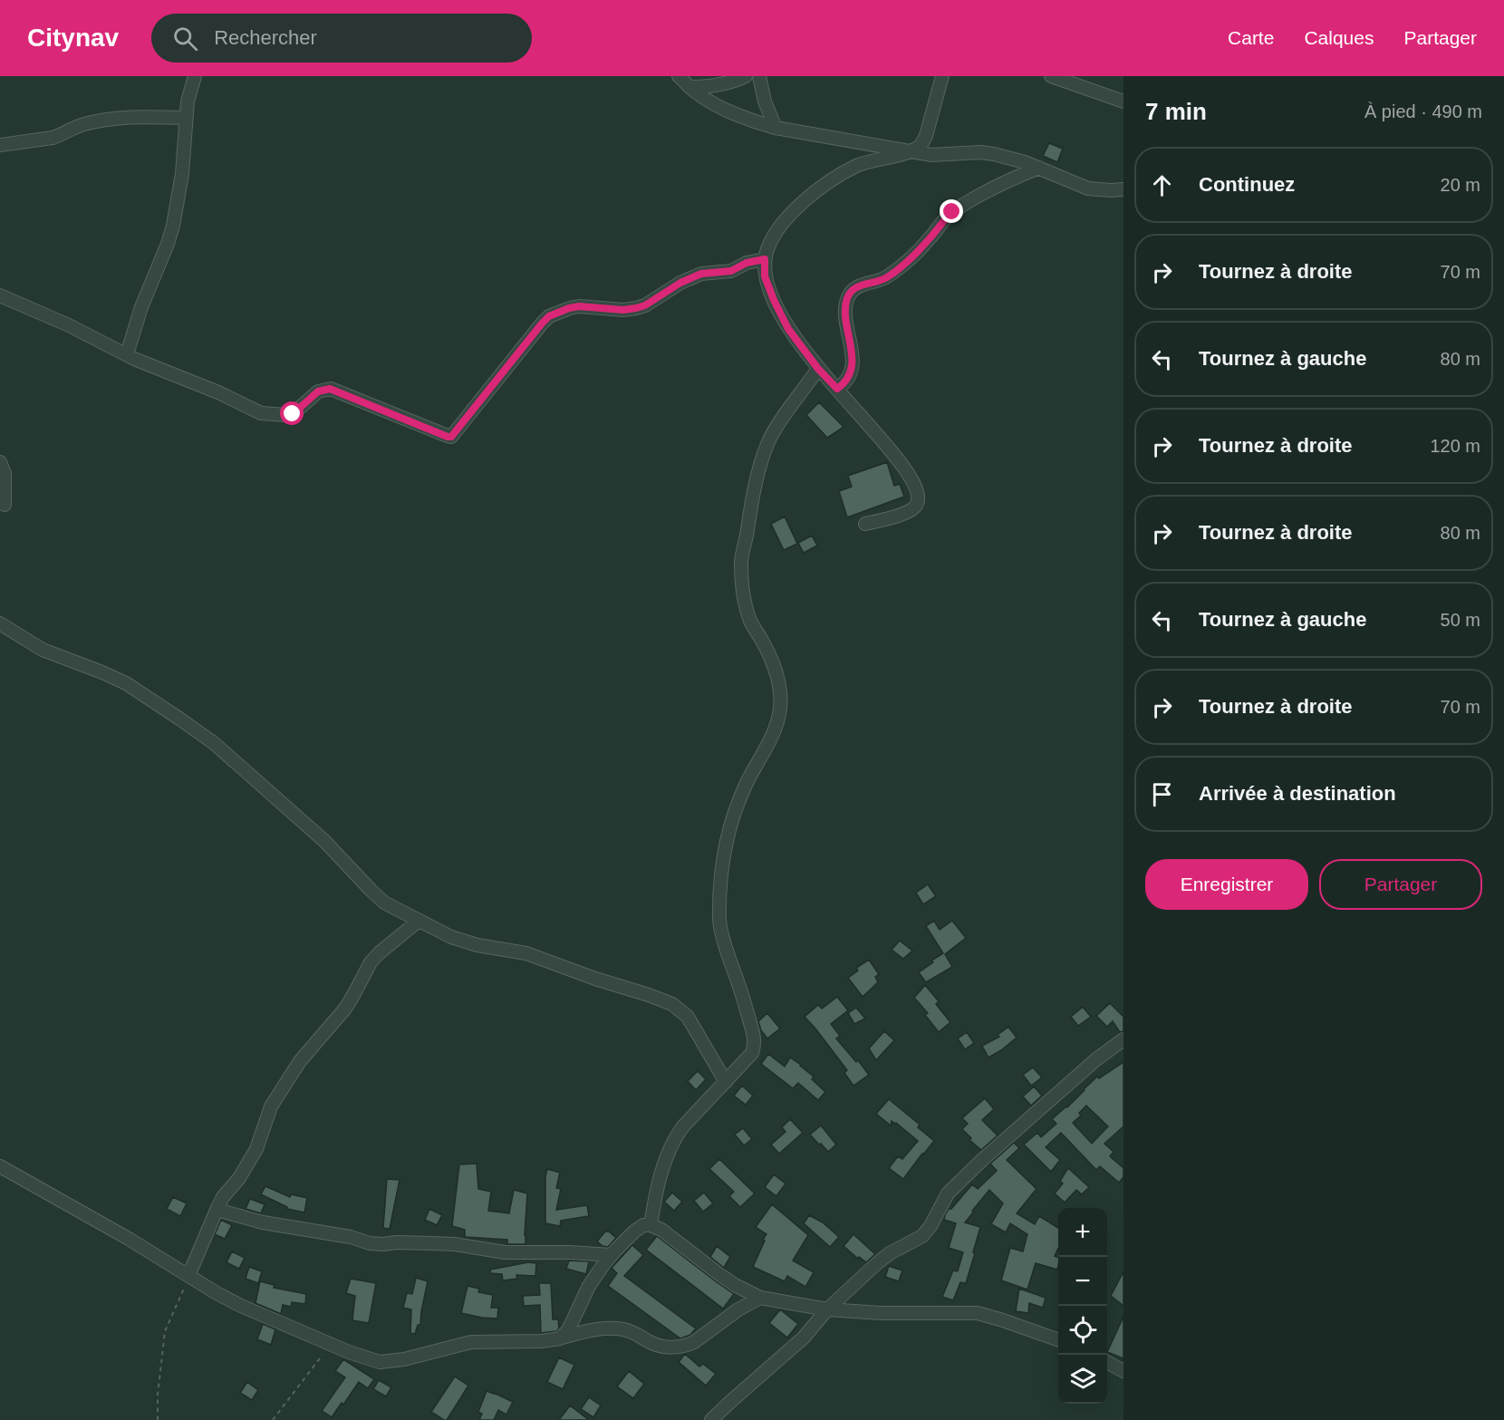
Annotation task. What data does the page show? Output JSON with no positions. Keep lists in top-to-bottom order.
{
  "page": {
    "header": "Citynav",
    "search": "Rechercher",
    "nav": ["Carte", "Calques", "Partager"],
    "heading": ["7 min", "À pied · 490 m"],
    "list": [
      ["Continuez", "20 m"],
      ["Tournez à droite", "70 m"],
      ["Tournez à gauche", "80 m"],
      ["Tournez à droite", "120 m"],
      ["Tournez à droite", "80 m"],
      ["Tournez à gauche", "50 m"],
      ["Tournez à droite", "70 m"],
      "Arrivée à destination"
    ],
    "buttons": ["Enregistrer", "Partager"],
    "map_buttons": ["+", "−"]
  }
}
